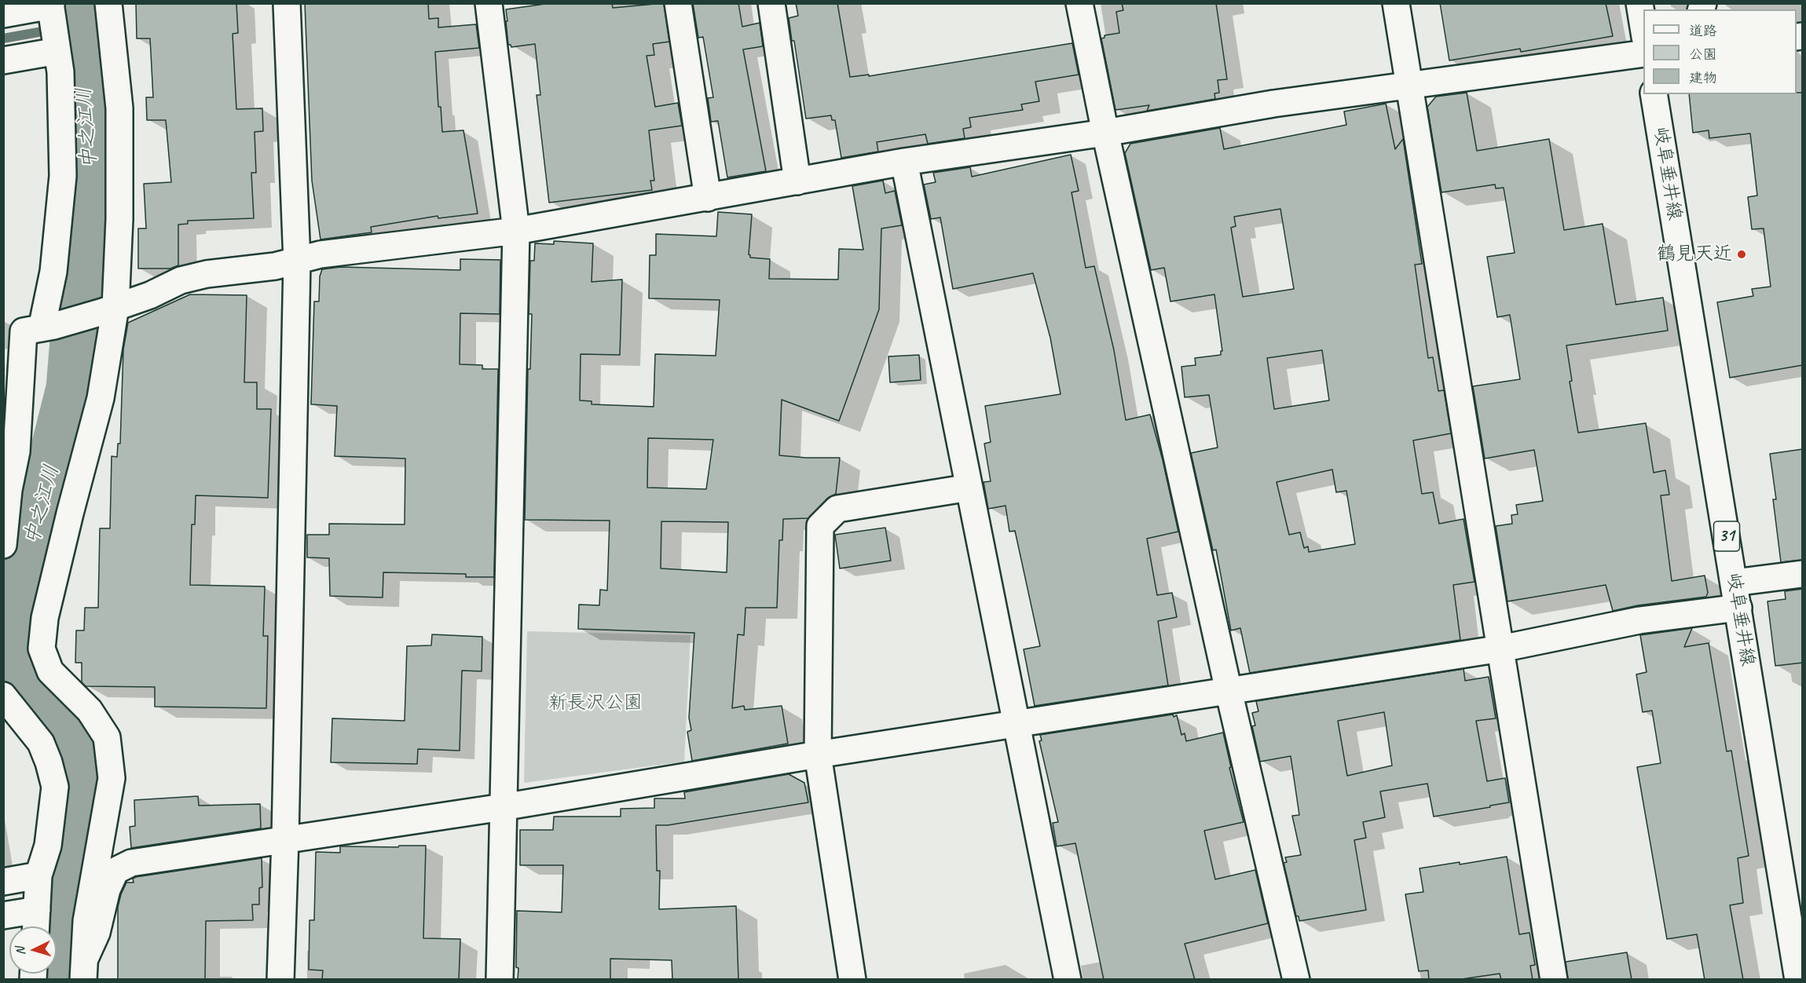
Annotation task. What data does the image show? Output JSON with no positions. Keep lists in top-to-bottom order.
{
  "streets": {
    "street": ["岐阜垂井線", "31"]
  },
  "water": ["中之江川"],
  "parks": ["新長沢公園"],
  "places": ["鶴見天近"],
  "legend": ["道路", "公園", "建物"],
  "north": "left"
}
